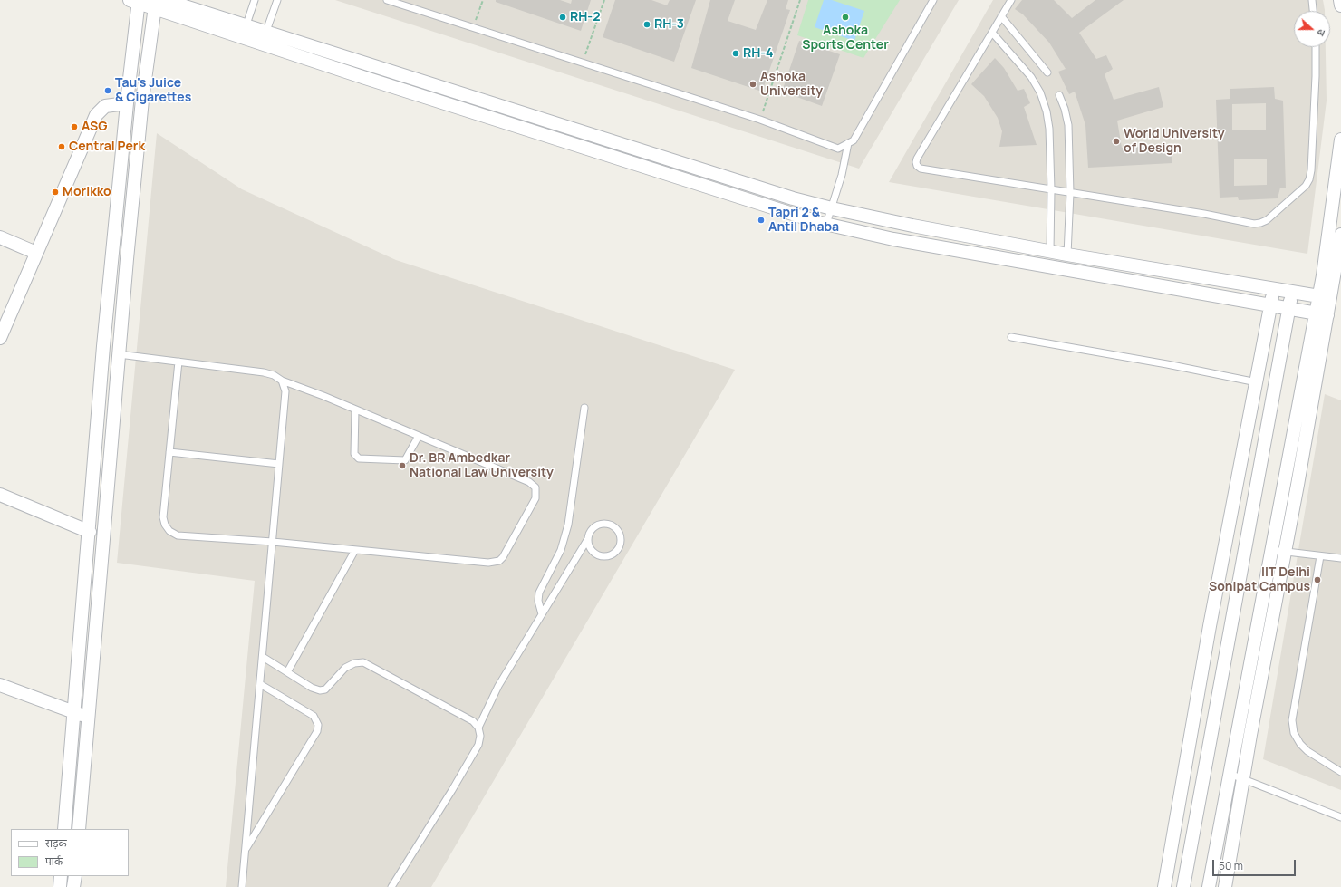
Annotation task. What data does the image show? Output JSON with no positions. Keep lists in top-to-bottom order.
{
  "places": [
    "RH-2",
    "Ashoka Sports Center",
    "RH-3",
    "RH-4",
    "Ashoka University",
    "Tau's Juice & Cigarettes",
    "ASG",
    "World University of Design",
    "Central Perk",
    "Morikko",
    "Tapri 2 & Antil Dhaba",
    "Dr. BR Ambedkar National Law University",
    "IIT Delhi Sonipat Campus"
  ],
  "legend": ["सड़क", "पार्क"],
  "scale_bar": "50 m",
  "north": "right"
}
